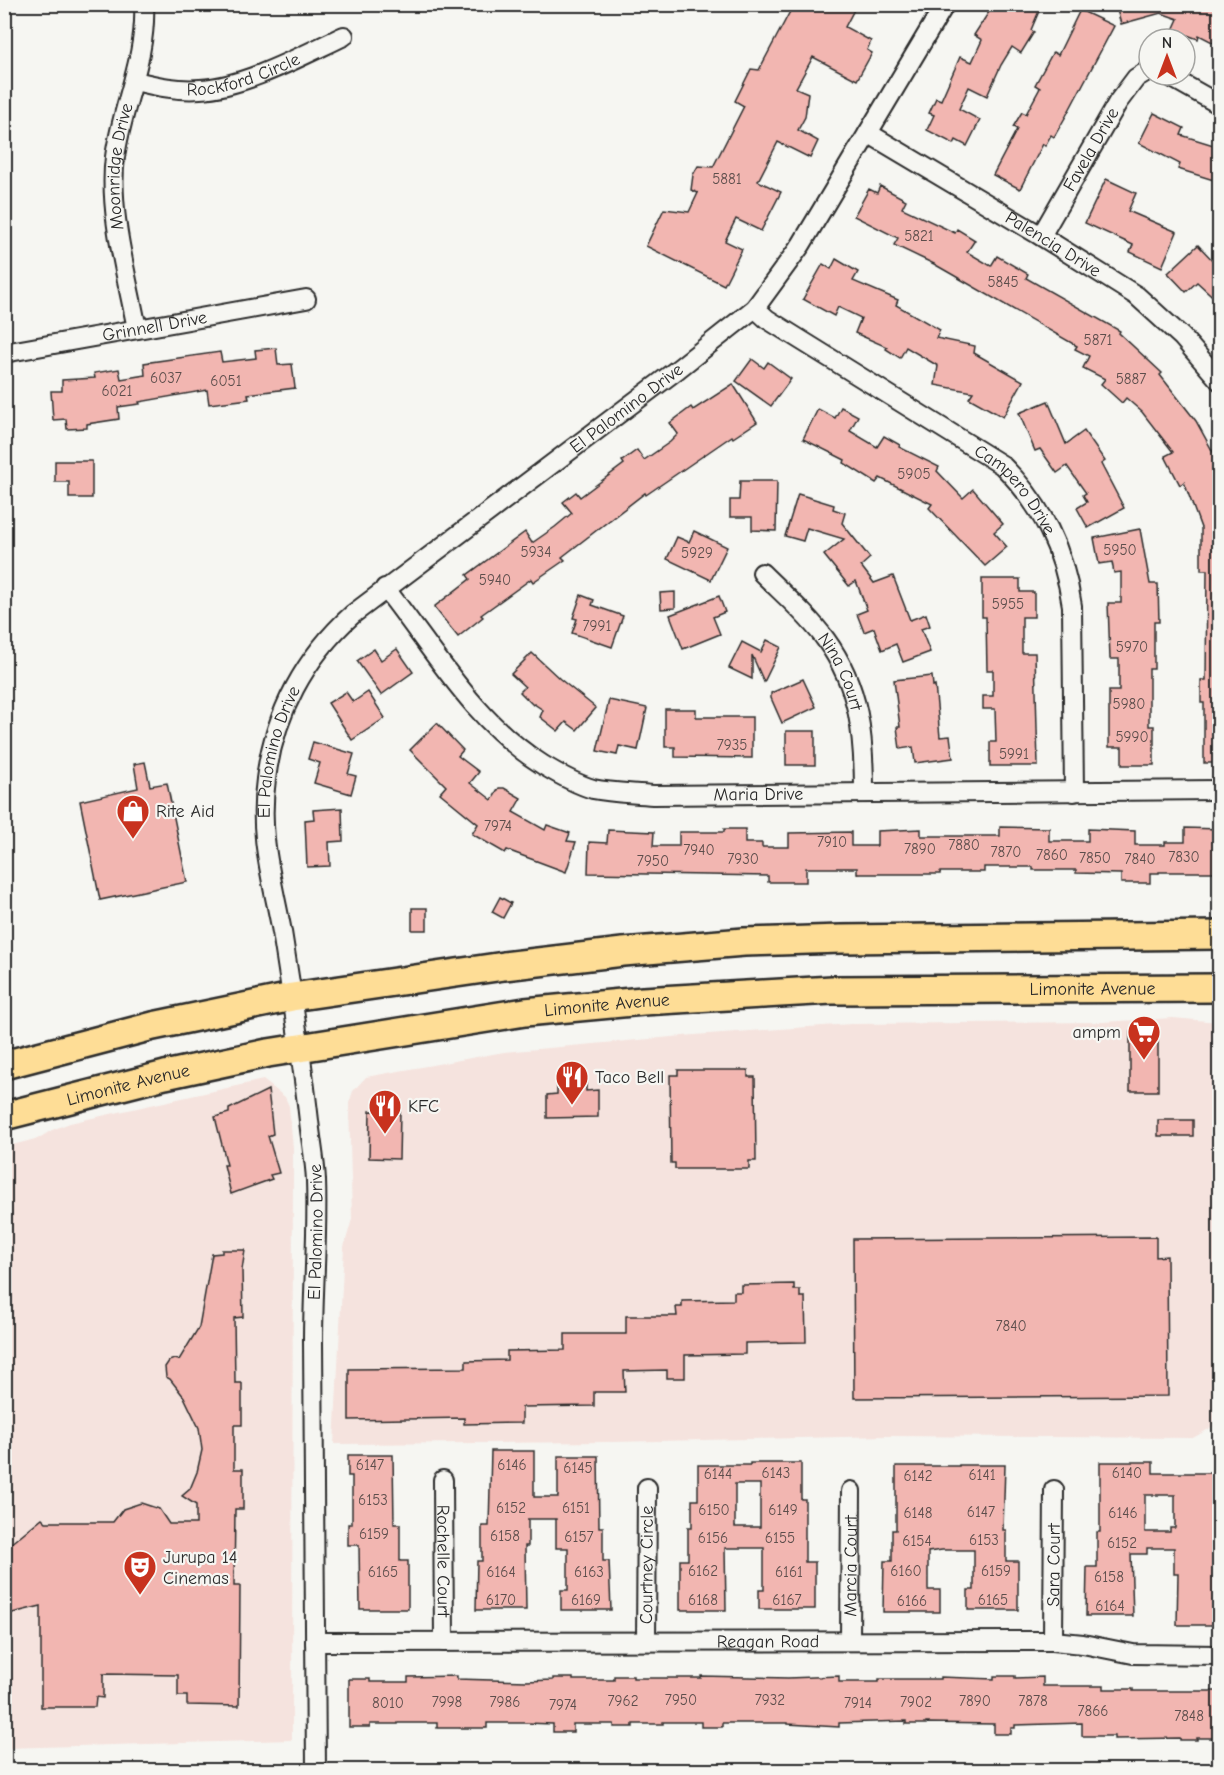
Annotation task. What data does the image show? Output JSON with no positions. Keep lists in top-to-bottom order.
{
  "streets": {
    "main road": ["Limonite Avenue"],
    "street": [
      "Rockford Circle",
      "Favela Drive",
      "Moonridge Drive",
      "Palencia Drive",
      "Grinnell Drive",
      "El Palomino Drive",
      "Campero Drive",
      "Nina Court",
      "Maria Drive",
      "Rochelle Court",
      "Courtney Circle",
      "Sara Court",
      "Marcia Court",
      "Reagan Road"
    ]
  },
  "crossings": [
    ["Rockford Circle", "Moonridge Drive"],
    ["Favela Drive", "Palencia Drive"],
    ["Moonridge Drive", "Grinnell Drive"],
    ["Palencia Drive", "El Palomino Drive"],
    ["El Palomino Drive", "Campero Drive"],
    ["El Palomino Drive", "Maria Drive"],
    ["El Palomino Drive", "Limonite Avenue"],
    ["El Palomino Drive", "Reagan Road"],
    ["Campero Drive", "Maria Drive"],
    ["Nina Court", "Maria Drive"],
    ["Rochelle Court", "Reagan Road"],
    ["Courtney Circle", "Reagan Road"],
    ["Sara Court", "Reagan Road"],
    ["Marcia Court", "Reagan Road"]
  ],
  "places": {
    "shop": ["Rite Aid"],
    "supermarket": ["ampm"],
    "restaurant": ["Taco Bell", "KFC"],
    "theatre": ["Jurupa 14 Cinemas"]
  },
  "house_numbers": [
    "5881",
    "5821",
    "5845",
    "5871",
    "6037",
    "5887",
    "6051",
    "6021",
    "5905",
    "5950",
    "5934",
    "5929",
    "5940",
    "5955",
    "7991",
    "5970",
    "5980",
    "5990",
    "7935",
    "5991",
    "7974",
    "7910",
    "7880",
    "7890",
    "7940",
    "7870",
    "7860",
    "7830",
    "7850",
    "7930",
    "7840",
    "7950",
    "7840",
    "6147",
    "6146",
    "6145",
    "6143",
    "6140",
    "6144",
    "6141",
    "6142",
    "6153",
    "6152",
    "6151",
    "6150",
    "6149",
    "6147",
    "6148",
    "6146",
    "6159",
    "6158",
    "6157",
    "6156",
    "6155",
    "6153",
    "6154",
    "6152",
    "6162",
    "6160",
    "6159",
    "6165",
    "6164",
    "6163",
    "6161",
    "6158",
    "6170",
    "6169",
    "6168",
    "6167",
    "6165",
    "6166",
    "6164",
    "7950",
    "7932",
    "7962",
    "7890",
    "7878",
    "7998",
    "7986",
    "7902",
    "8010",
    "7914",
    "7974",
    "7866",
    "7848"
  ],
  "north": "top"
}
